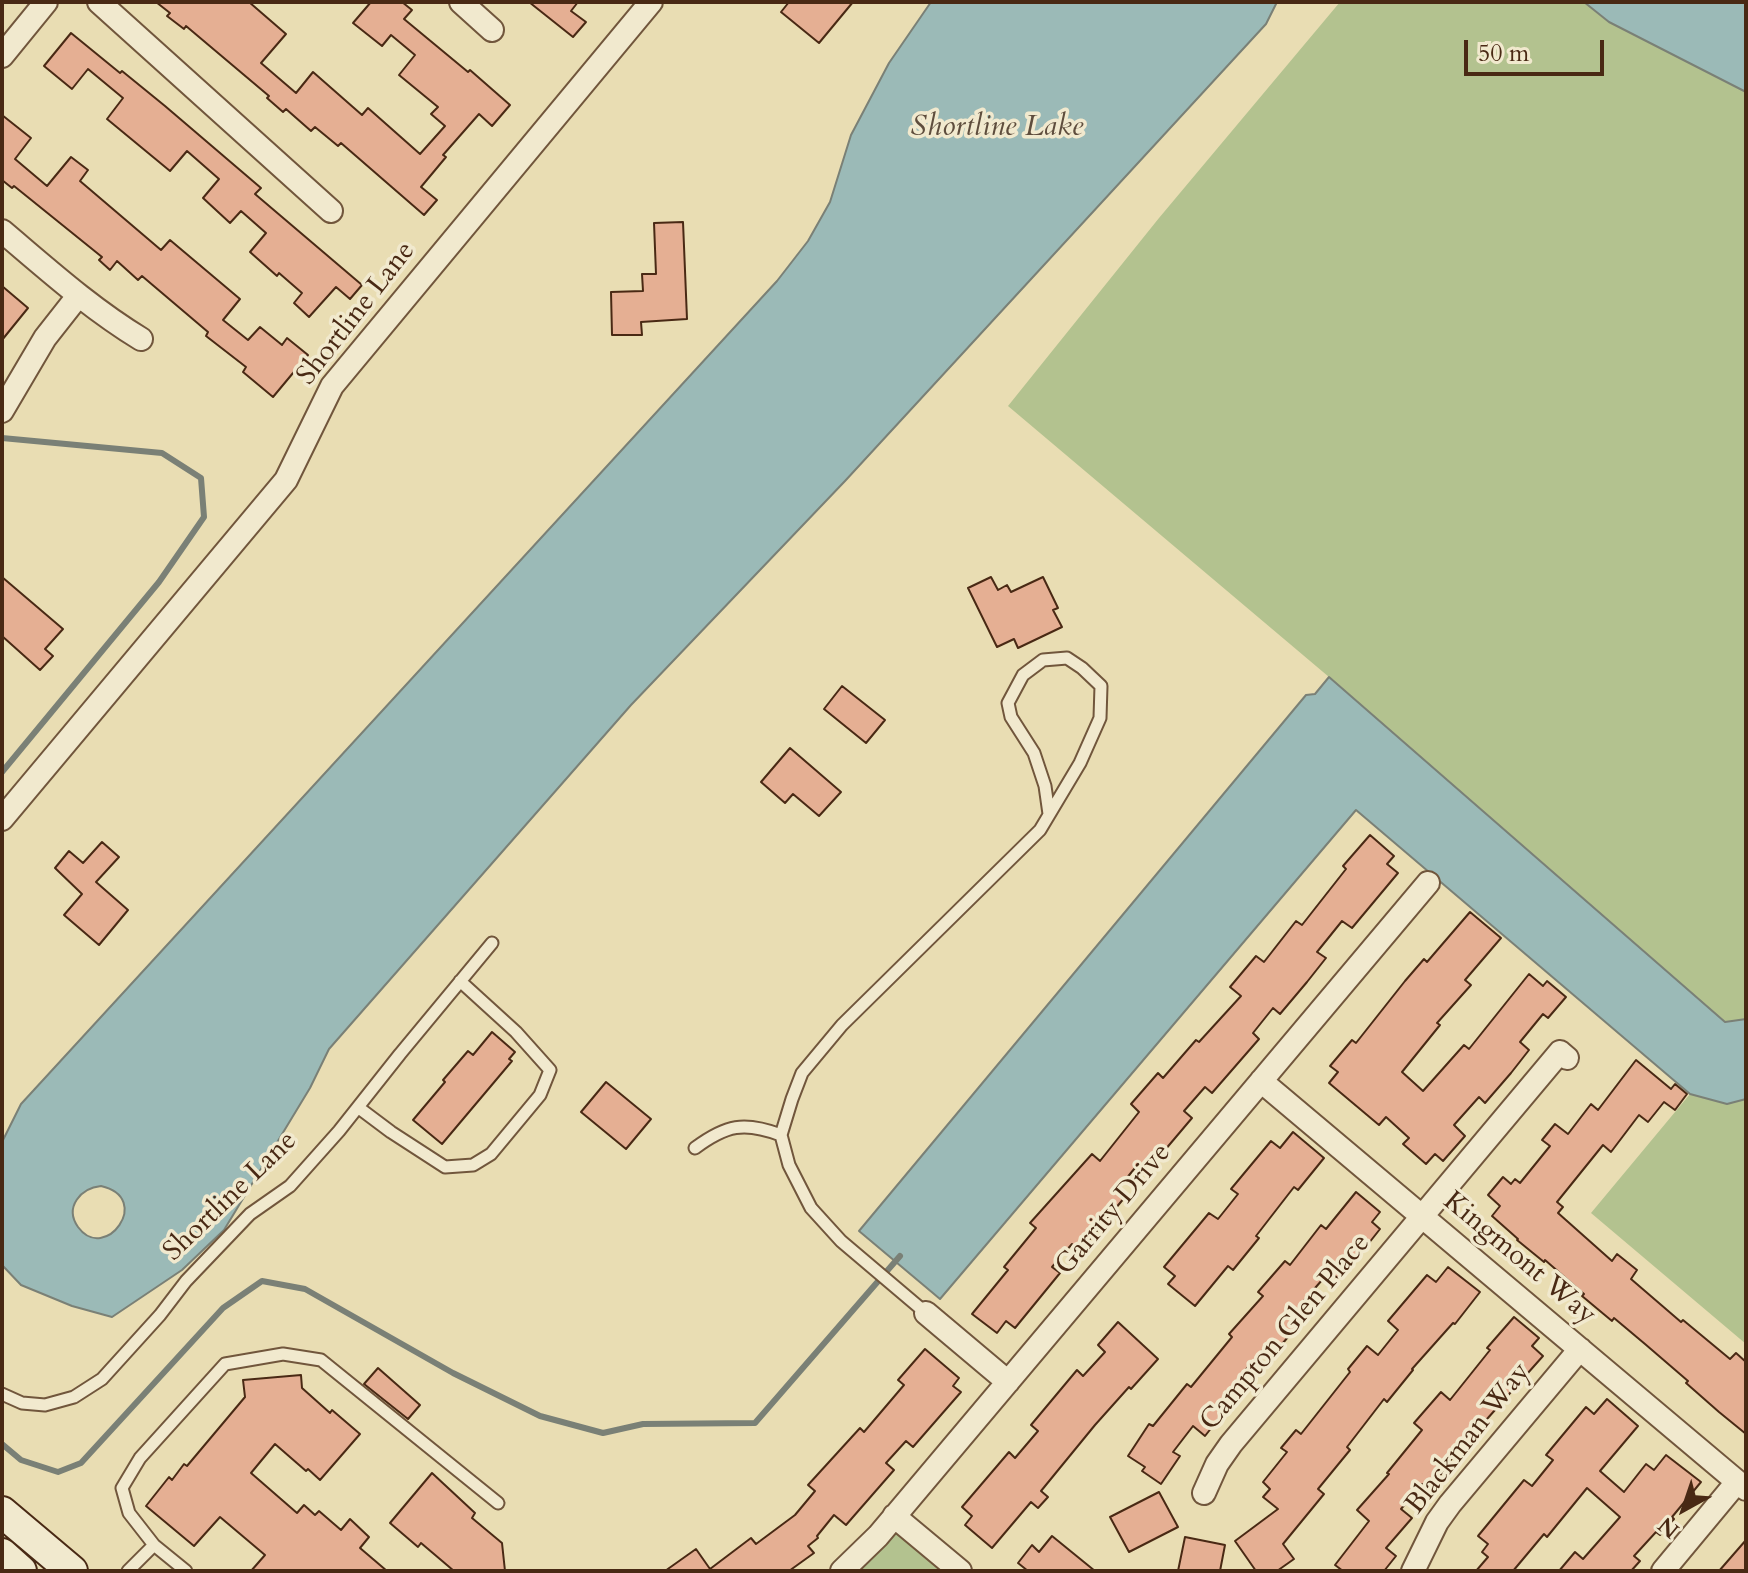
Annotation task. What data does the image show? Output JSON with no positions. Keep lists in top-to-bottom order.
{
  "streets": {
    "street": [
      "Shortline Lane",
      "Garrity Drive",
      "Kingmont Way",
      "Campton Glen Place",
      "Blackman Way"
    ]
  },
  "crossings": [
    ["Garrity Drive", "Kingmont Way"],
    ["Kingmont Way", "Campton Glen Place"],
    ["Kingmont Way", "Blackman Way"]
  ],
  "water": ["Shortline Lake"],
  "scale_bar": "50 m",
  "north": "bottom left"
}
